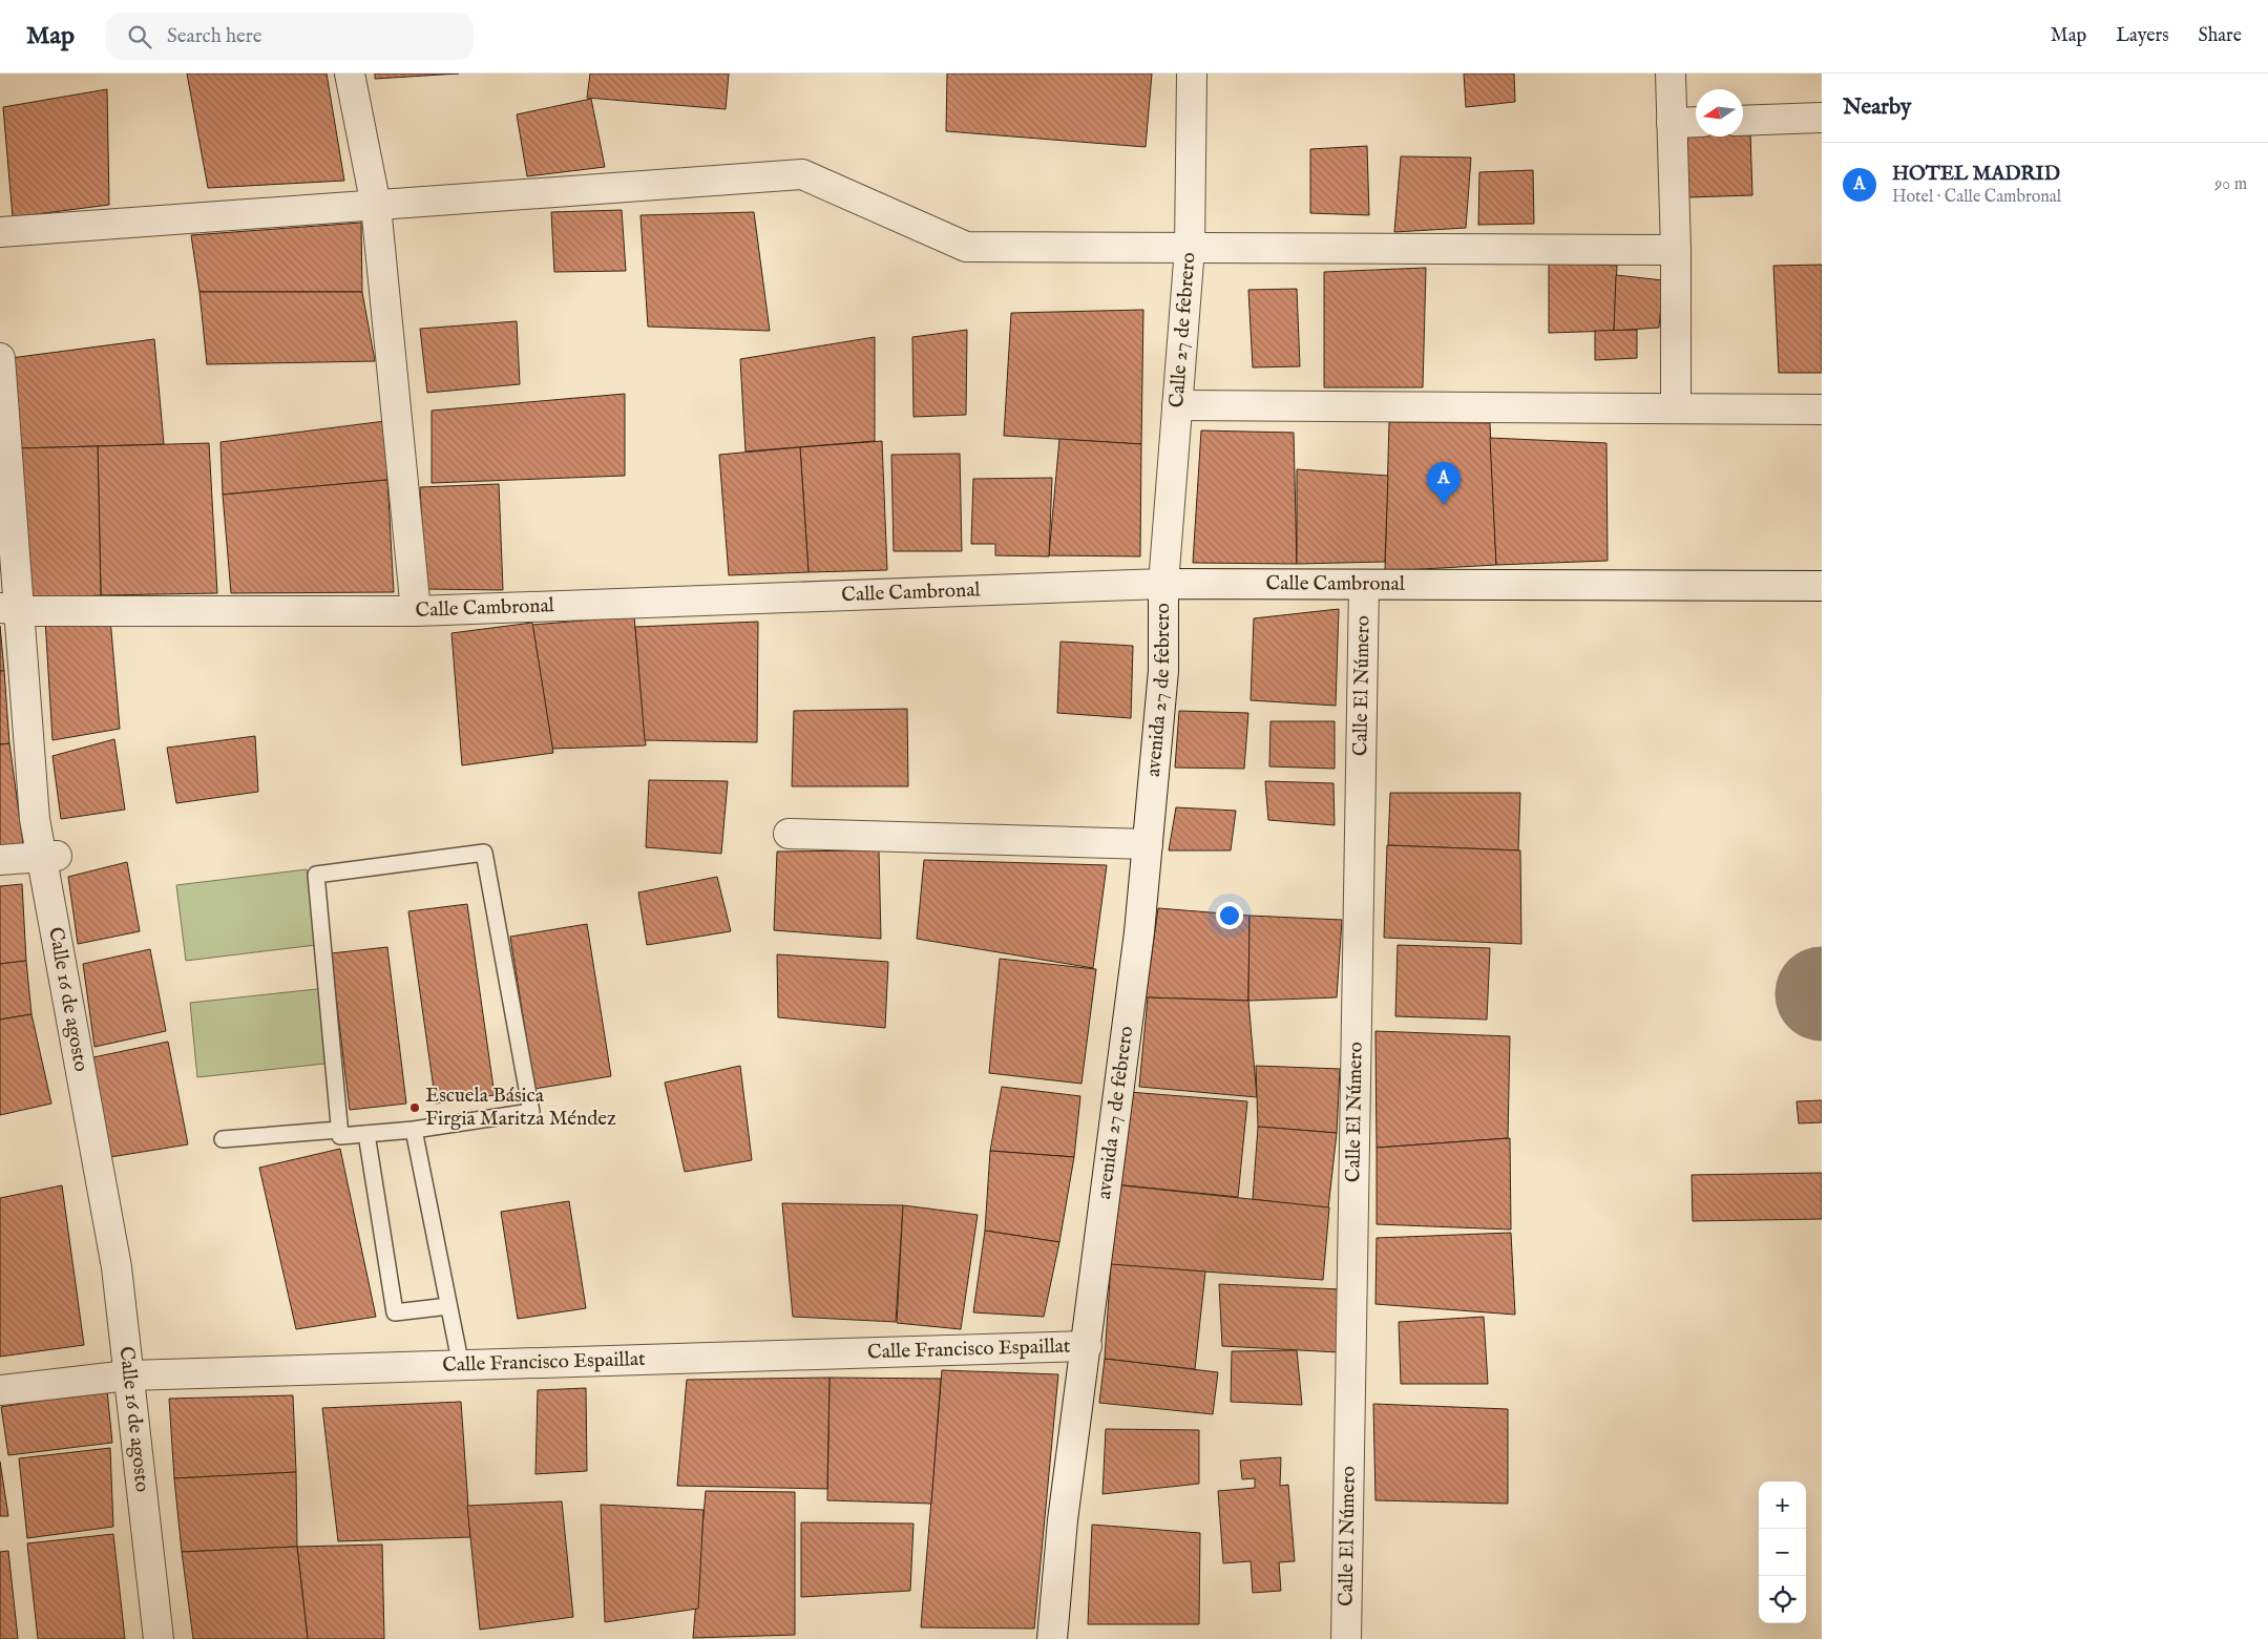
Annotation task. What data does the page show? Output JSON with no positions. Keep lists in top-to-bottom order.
{
  "streets": {
    "street": [
      "Calle 27 de febrero",
      "Calle Cambronal",
      "Calle El Número",
      "avenida 27 de febrero",
      "Calle 16 de agosto",
      "Calle Francisco Espaillat"
    ]
  },
  "crossings": [
    ["Calle 27 de febrero", "Calle Cambronal"],
    ["Calle 27 de febrero", "avenida 27 de febrero"],
    ["Calle Cambronal", "Calle El Número"],
    ["Calle Cambronal", "avenida 27 de febrero"],
    ["Calle Cambronal", "Calle 16 de agosto"],
    ["avenida 27 de febrero", "Calle Francisco Espaillat"],
    ["Calle 16 de agosto", "Calle Francisco Espaillat"]
  ],
  "places": ["Escuela Básica Firgia Maritza Méndez"],
  "north": "left",
  "page": {
    "header": "Map",
    "search": "Search here",
    "nav": ["Map", "Layers", "Share"],
    "heading": "Nearby",
    "list": [
      {
        "mark": "A",
        "name": "HOTEL MADRID",
        "note": "Hotel · Calle Cambronal",
        "value": "90 m"
      }
    ],
    "pins": "A",
    "map_buttons": ["+", "−"]
  }
}
